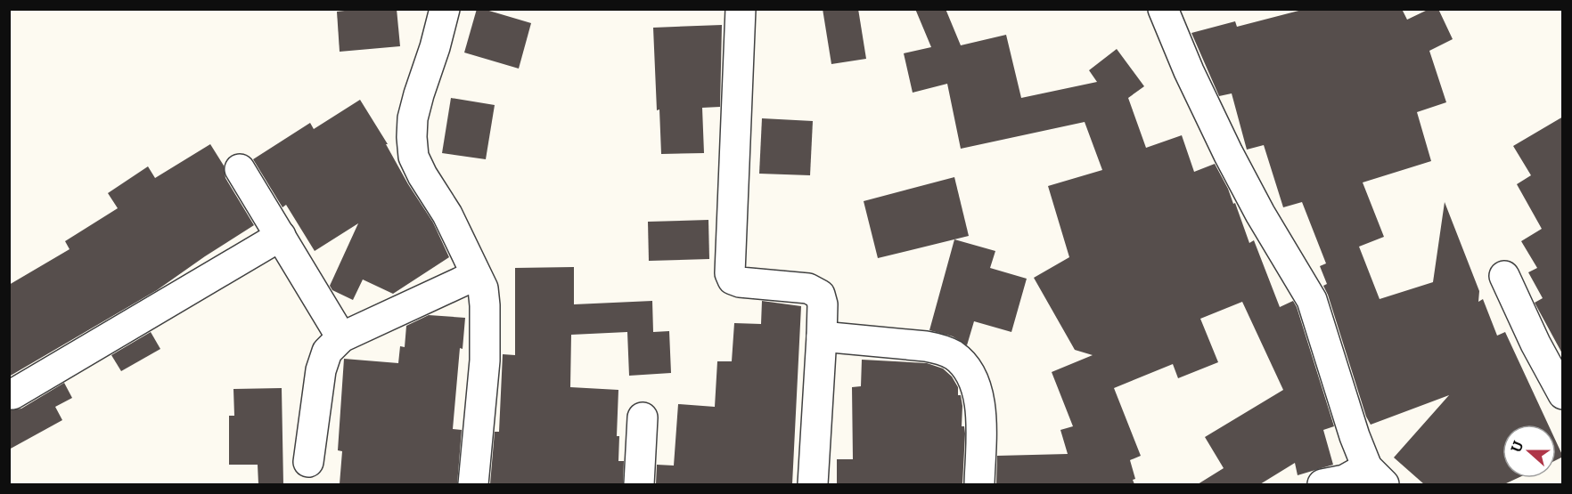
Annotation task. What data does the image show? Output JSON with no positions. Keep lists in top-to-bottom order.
{
  "north": "left"
}
